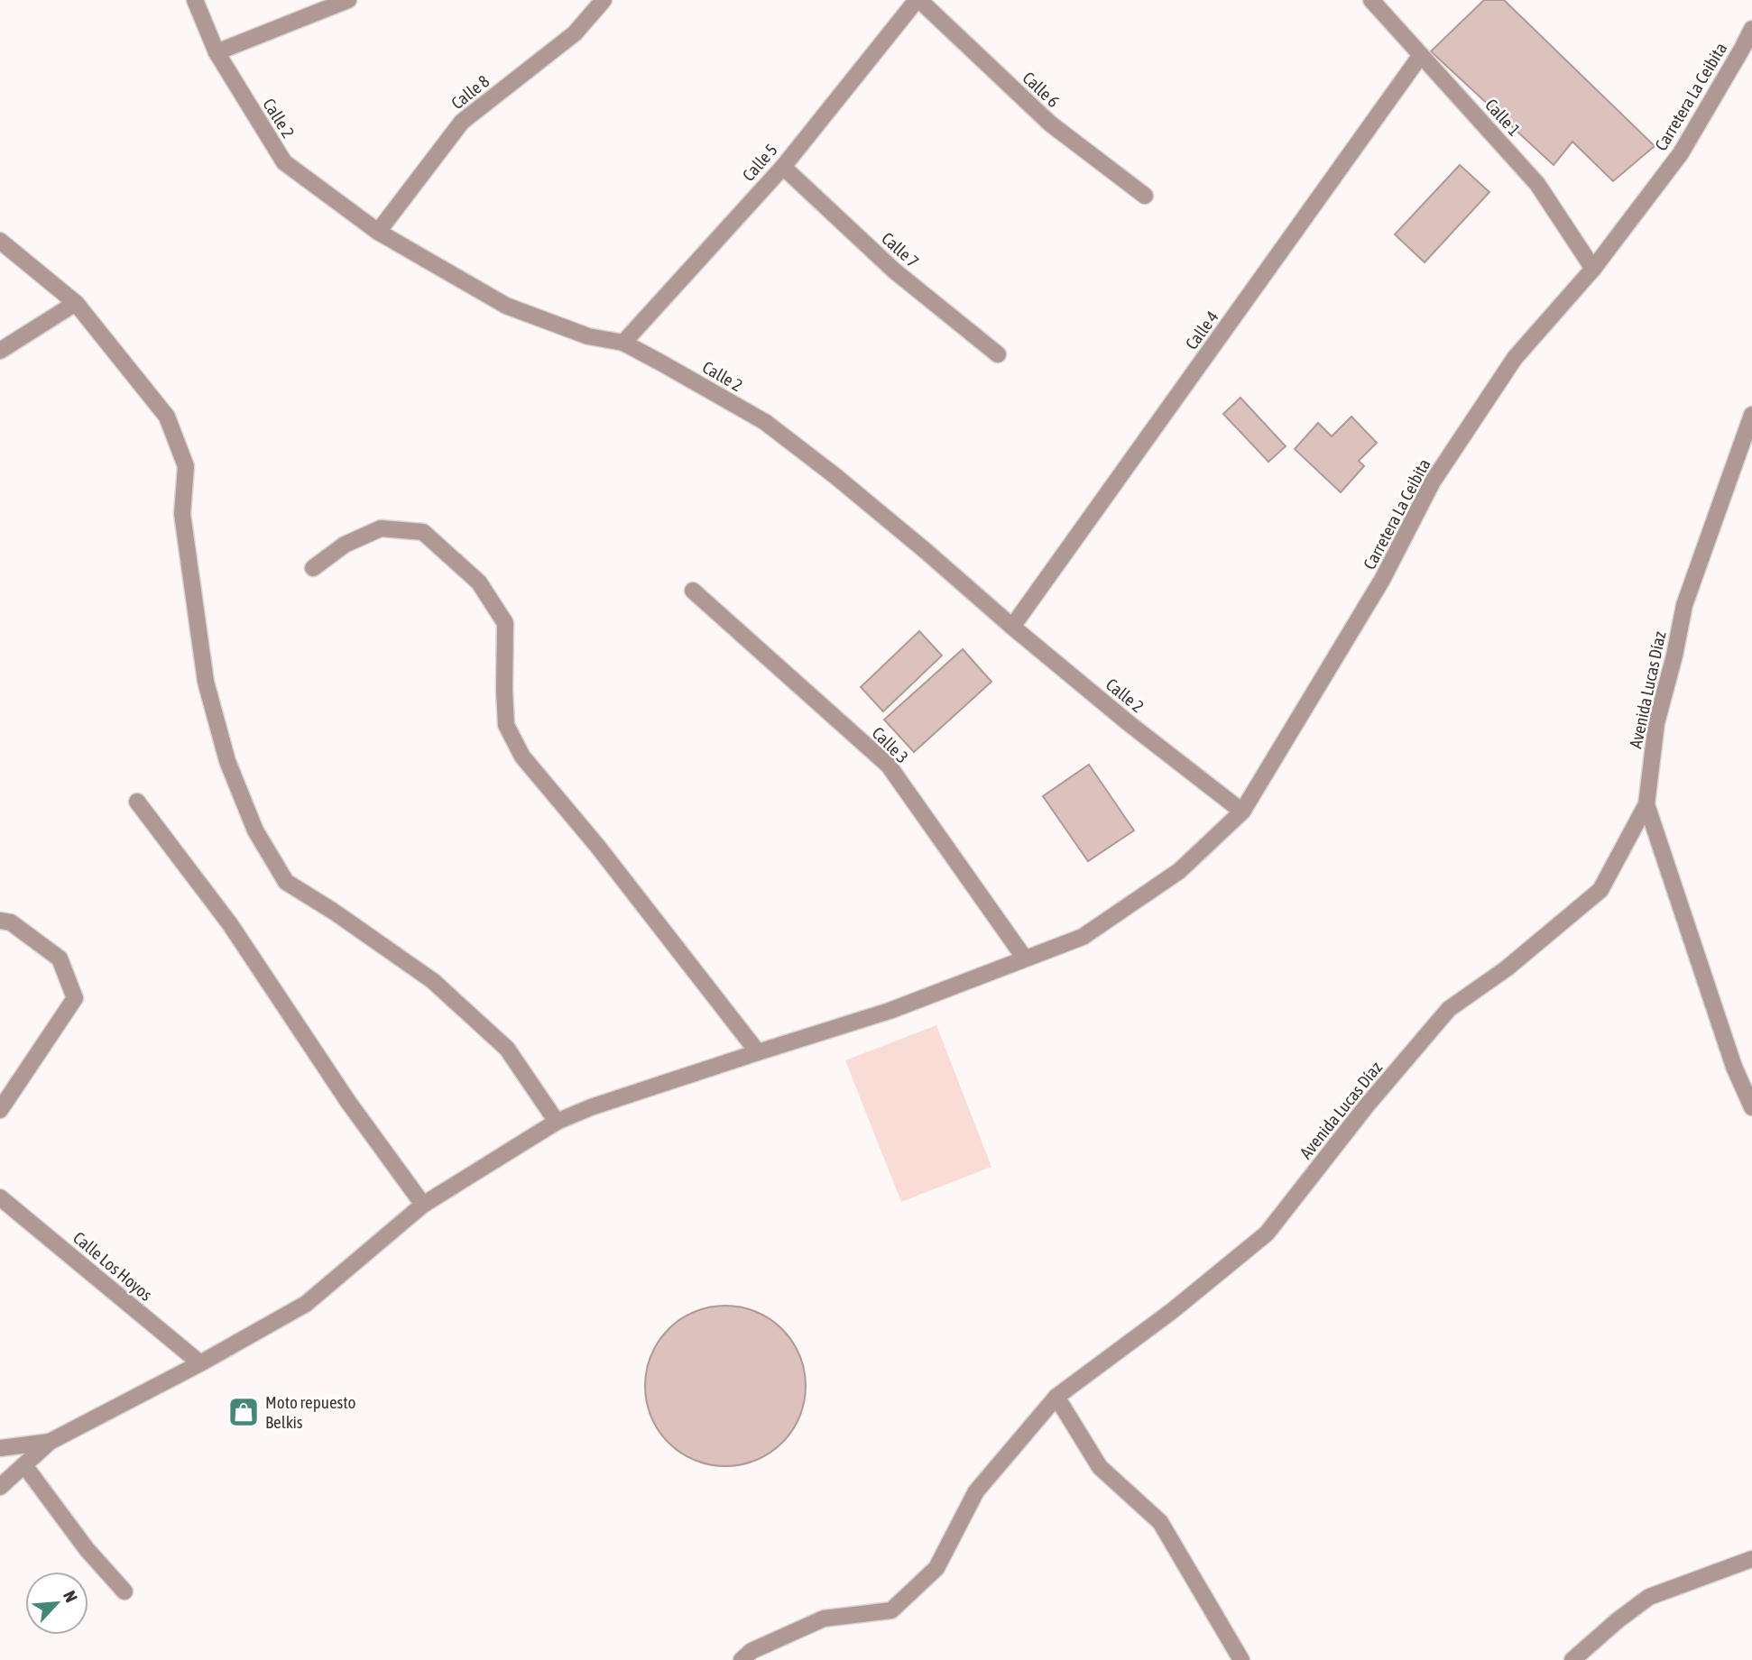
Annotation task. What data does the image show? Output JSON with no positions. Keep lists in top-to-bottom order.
{
  "streets": {
    "street": [
      "Calle 6",
      "Calle 8",
      "Carretera La Ceibita",
      "Calle 1",
      "Calle 2",
      "Calle 5",
      "Calle 7",
      "Calle 4",
      "Avenida Lucas Díaz",
      "Calle 3",
      "Calle Los Hoyos"
    ]
  },
  "crossings": [
    ["Calle 6", "Calle 5"],
    ["Calle 8", "Calle 2"],
    ["Carretera La Ceibita", "Calle 1"],
    ["Carretera La Ceibita", "Calle 2"],
    ["Carretera La Ceibita", "Calle 3"],
    ["Carretera La Ceibita", "Calle Los Hoyos"],
    ["Calle 1", "Calle 4"],
    ["Calle 2", "Calle 5"],
    ["Calle 2", "Calle 4"],
    ["Calle 5", "Calle 7"]
  ],
  "places": {
    "shop": ["Moto repuesto Belkis"]
  },
  "north": "top right"
}
